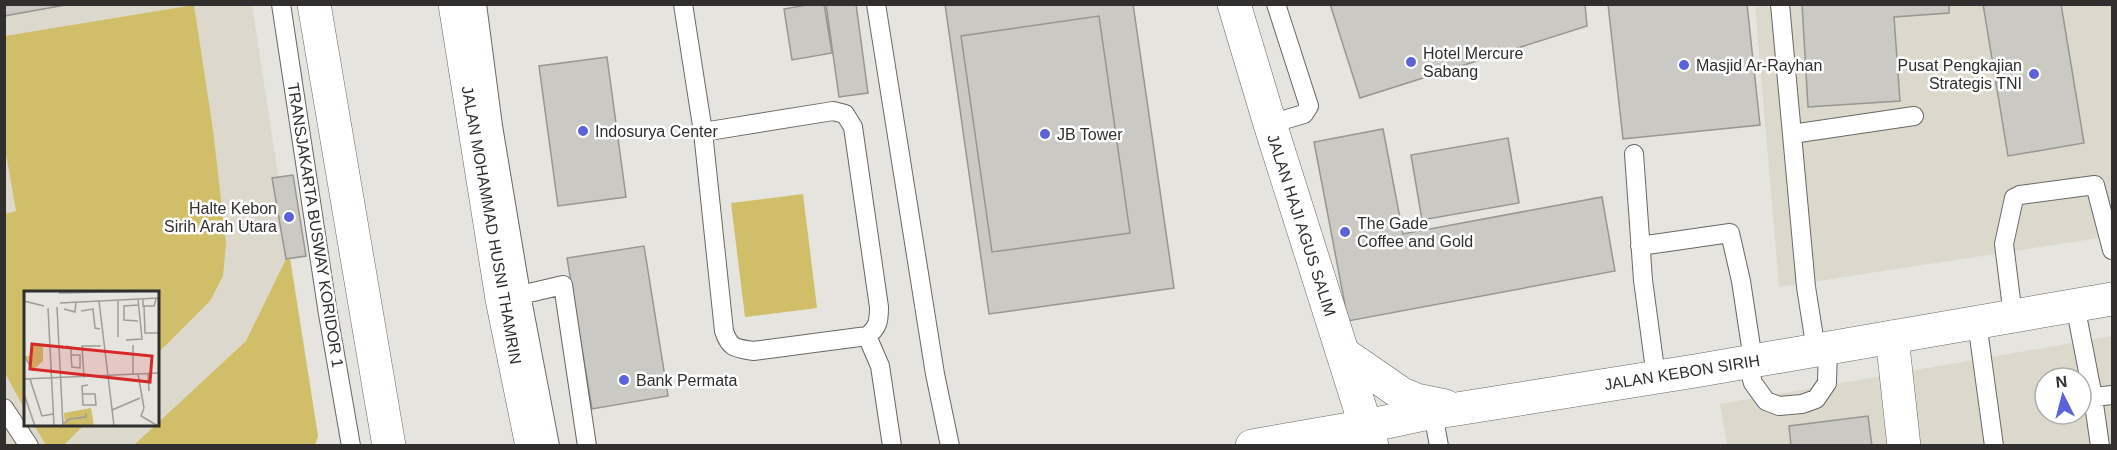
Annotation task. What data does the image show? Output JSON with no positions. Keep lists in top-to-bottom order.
{
  "streets": {
    "main road": ["JALAN MOHAMMAD HUSNI THAMRIN", "JALAN HAJI AGUS SALIM", "JALAN KEBON SIRIH"],
    "lane": ["TRANSJAKARTA BUSWAY KORIDOR 1"]
  },
  "crossings": [
    ["JALAN HAJI AGUS SALIM", "JALAN KEBON SIRIH"]
  ],
  "places": [
    "Hotel Mercure Sabang",
    "Masjid Ar-Rayhan",
    "Pusat Pengkajian Strategis TNI",
    "Indosurya Center",
    "JB Tower",
    "Halte Kebon Sirih Arah Utara",
    "The Gade Coffee and Gold",
    "Bank Permata"
  ],
  "north": "top"
}
